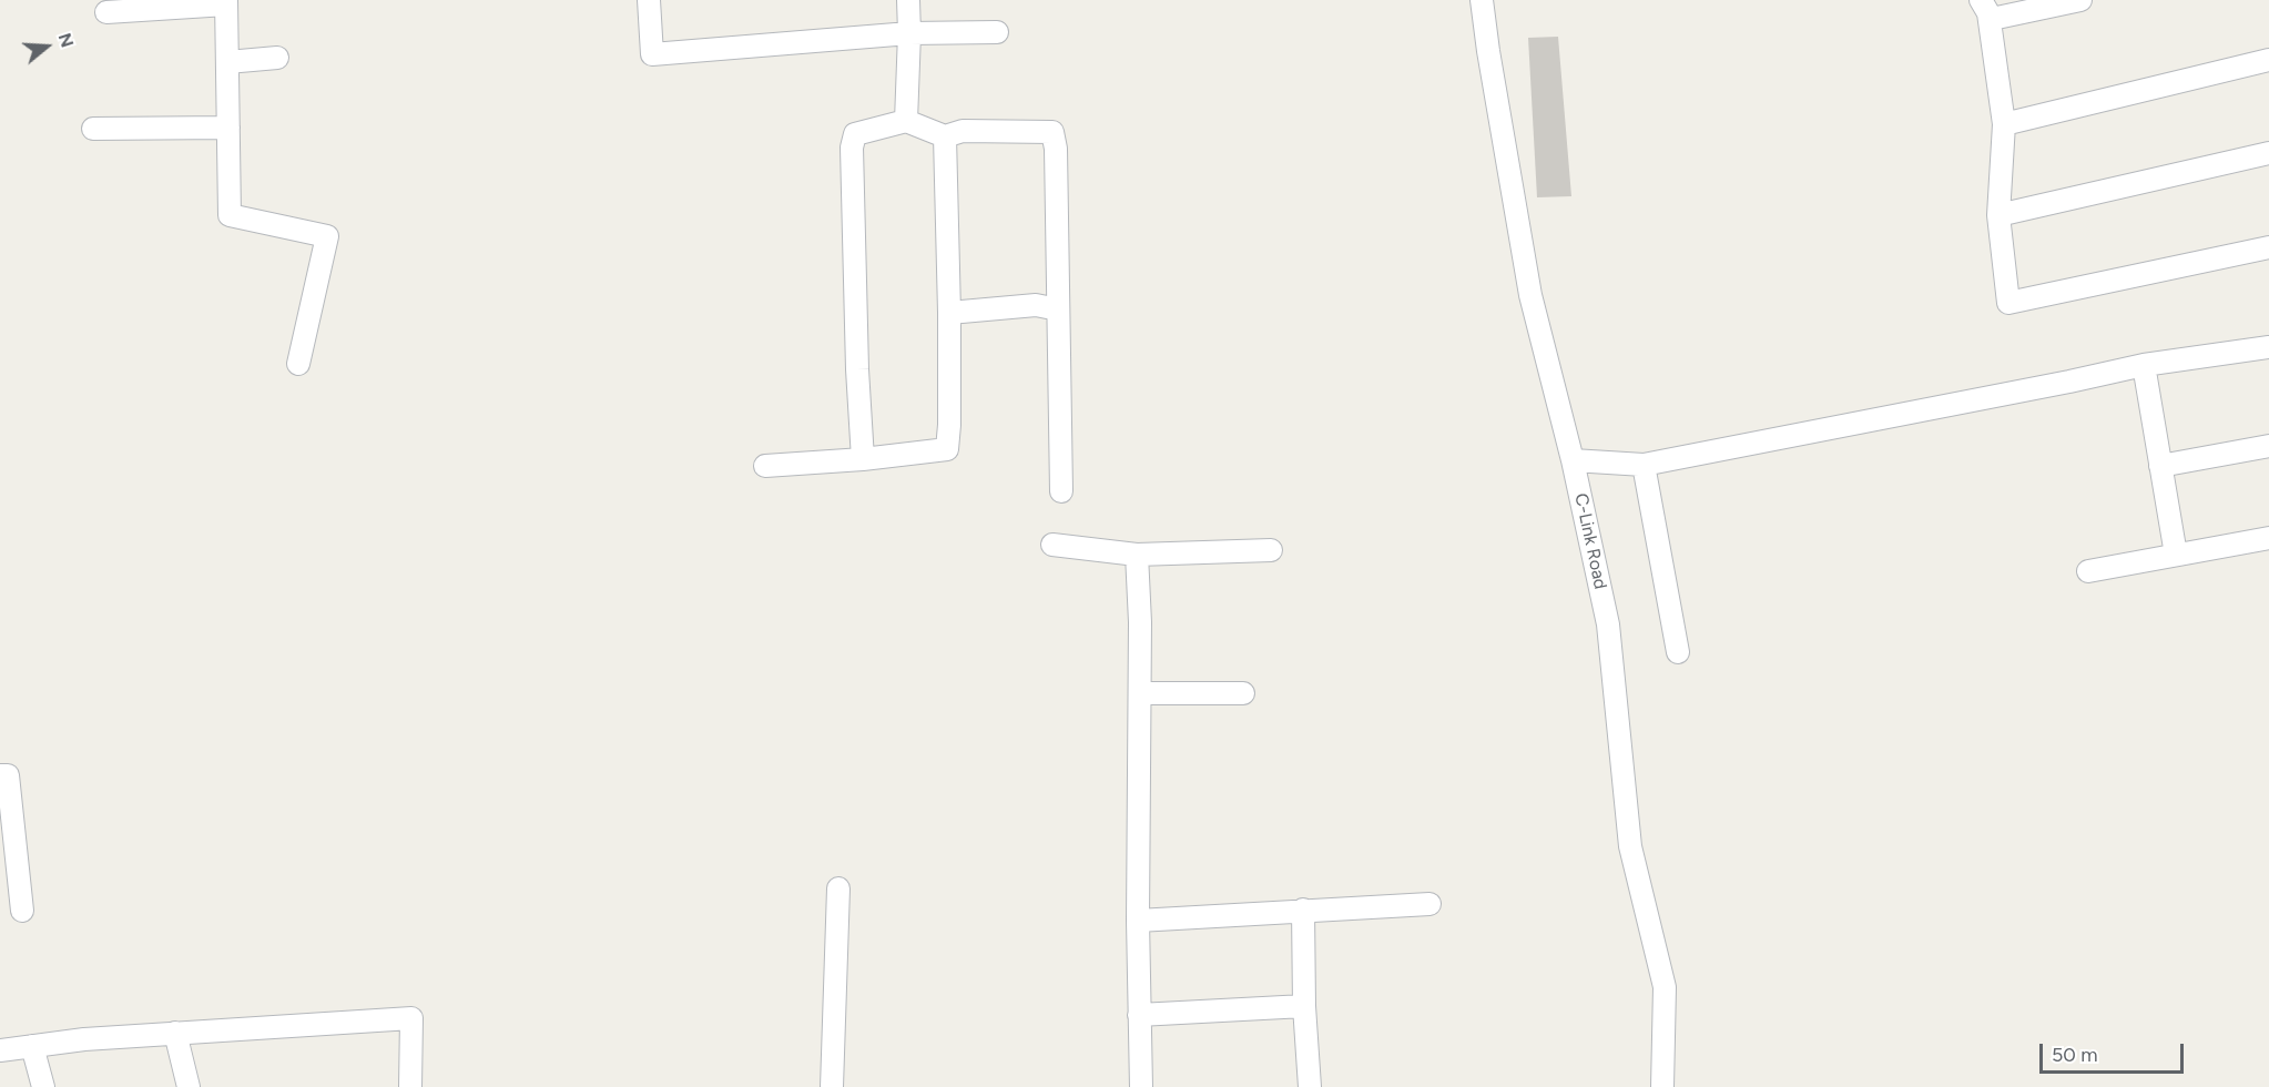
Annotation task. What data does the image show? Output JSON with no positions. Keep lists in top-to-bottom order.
{
  "streets": {
    "street": ["C-Link Road"]
  },
  "scale_bar": "50 m",
  "north": "right"
}
